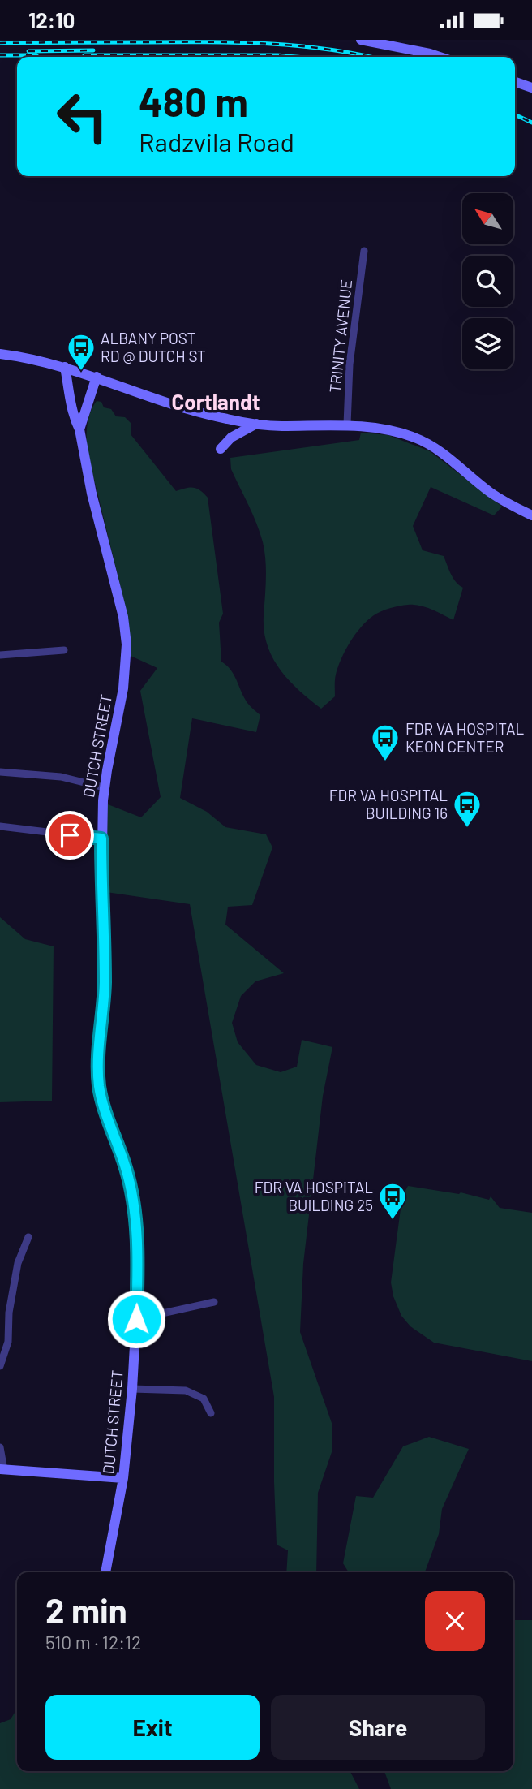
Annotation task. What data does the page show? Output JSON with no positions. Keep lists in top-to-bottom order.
{
  "streets": {
    "street": ["TRINITY AVENUE", "DUTCH STREET"]
  },
  "districts": ["Cortlandt"],
  "places": {
    "bus stop": [
      "ALBANY POST RD @ DUTCH ST",
      "FDR VA HOSPITAL KEON CENTER",
      "FDR VA HOSPITAL BUILDING 16",
      "FDR VA HOSPITAL BUILDING 25"
    ]
  },
  "north": "top left",
  "page": {
    "status": "12:10",
    "turn": ["480 m", "Radzvila Road"],
    "heading": ["2 min", "510 m · 12:12"],
    "buttons": ["Exit", "Share"]
  }
}
